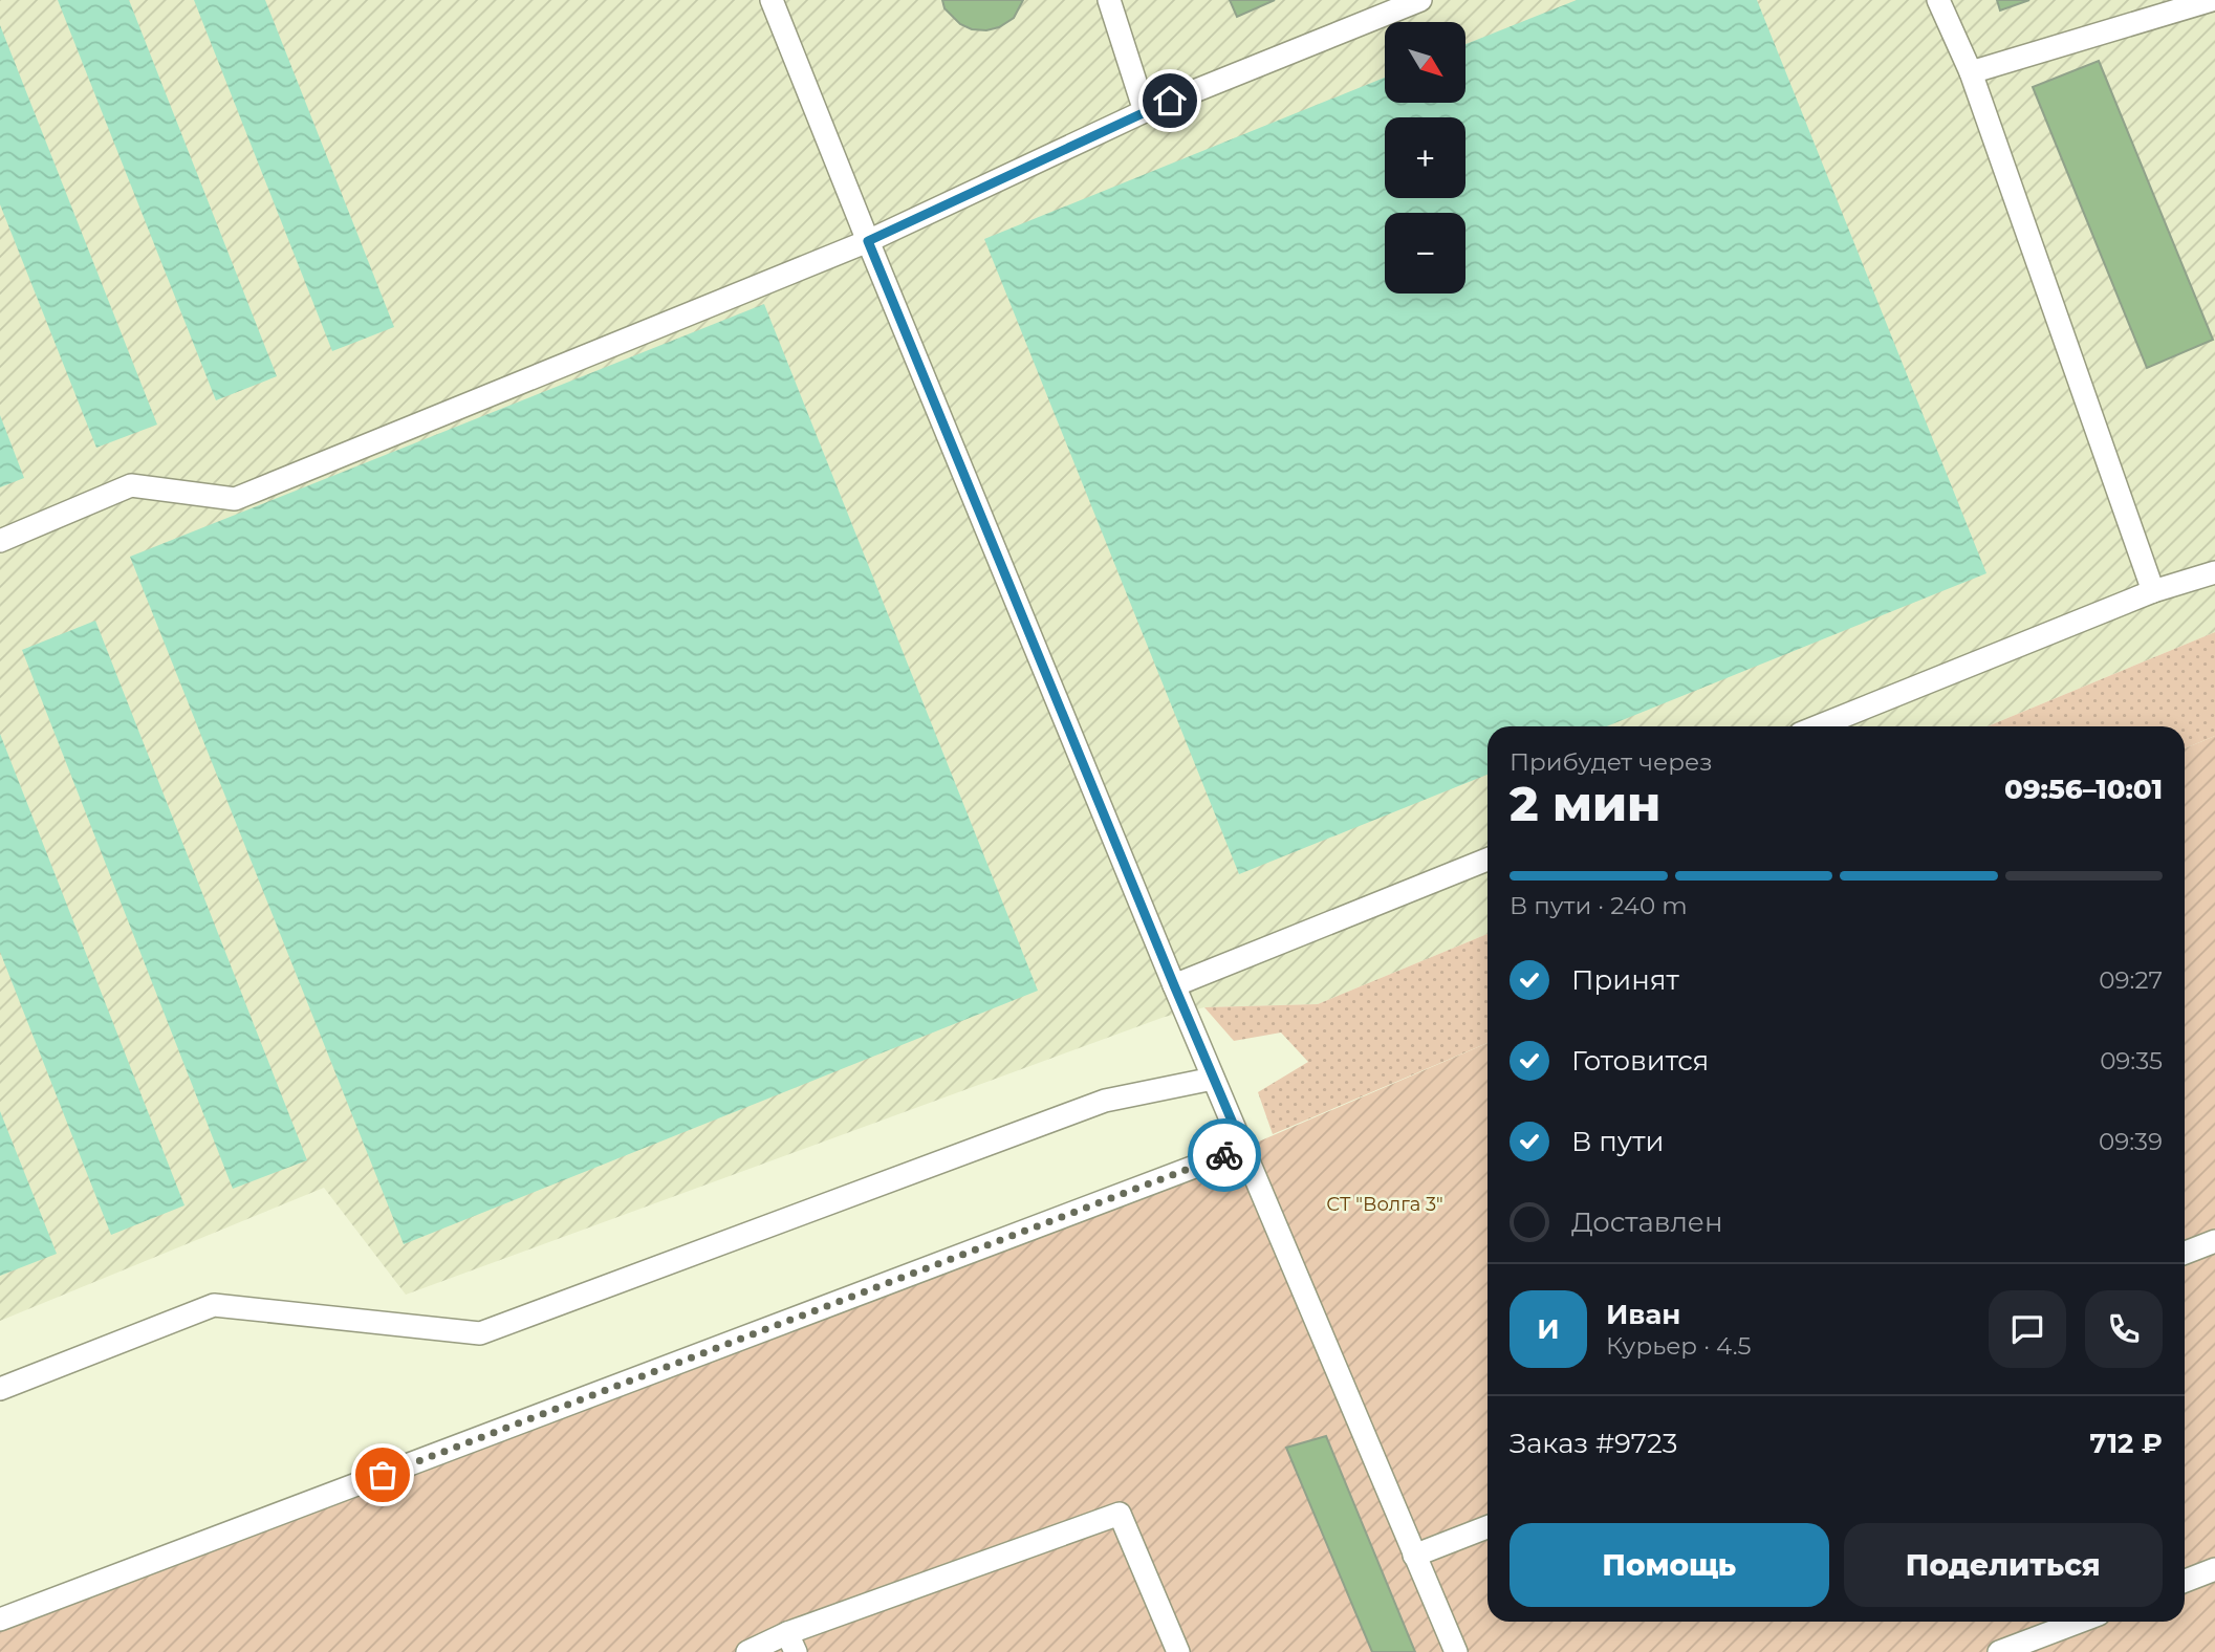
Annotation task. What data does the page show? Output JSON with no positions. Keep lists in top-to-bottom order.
{
  "parks": ["СТ \"Волга 3\""],
  "north": "bottom right",
  "page": {
    "map_buttons": ["+", "−"],
    "heading": ["2 мин", "Прибудет через", "09:56–10:01"],
    "panel": [
      "Иван",
      "Курьер · 4.5",
      "Заказ #9723",
      "712 ₽"
    ],
    "bar": "В пути · 240 m",
    "list": [
      ["Принят", "09:27"],
      ["Готовится", "09:35"],
      ["В пути", "09:39"],
      "Доставлен"
    ],
    "round": "И",
    "buttons": ["Помощь", "Поделиться"]
  }
}
